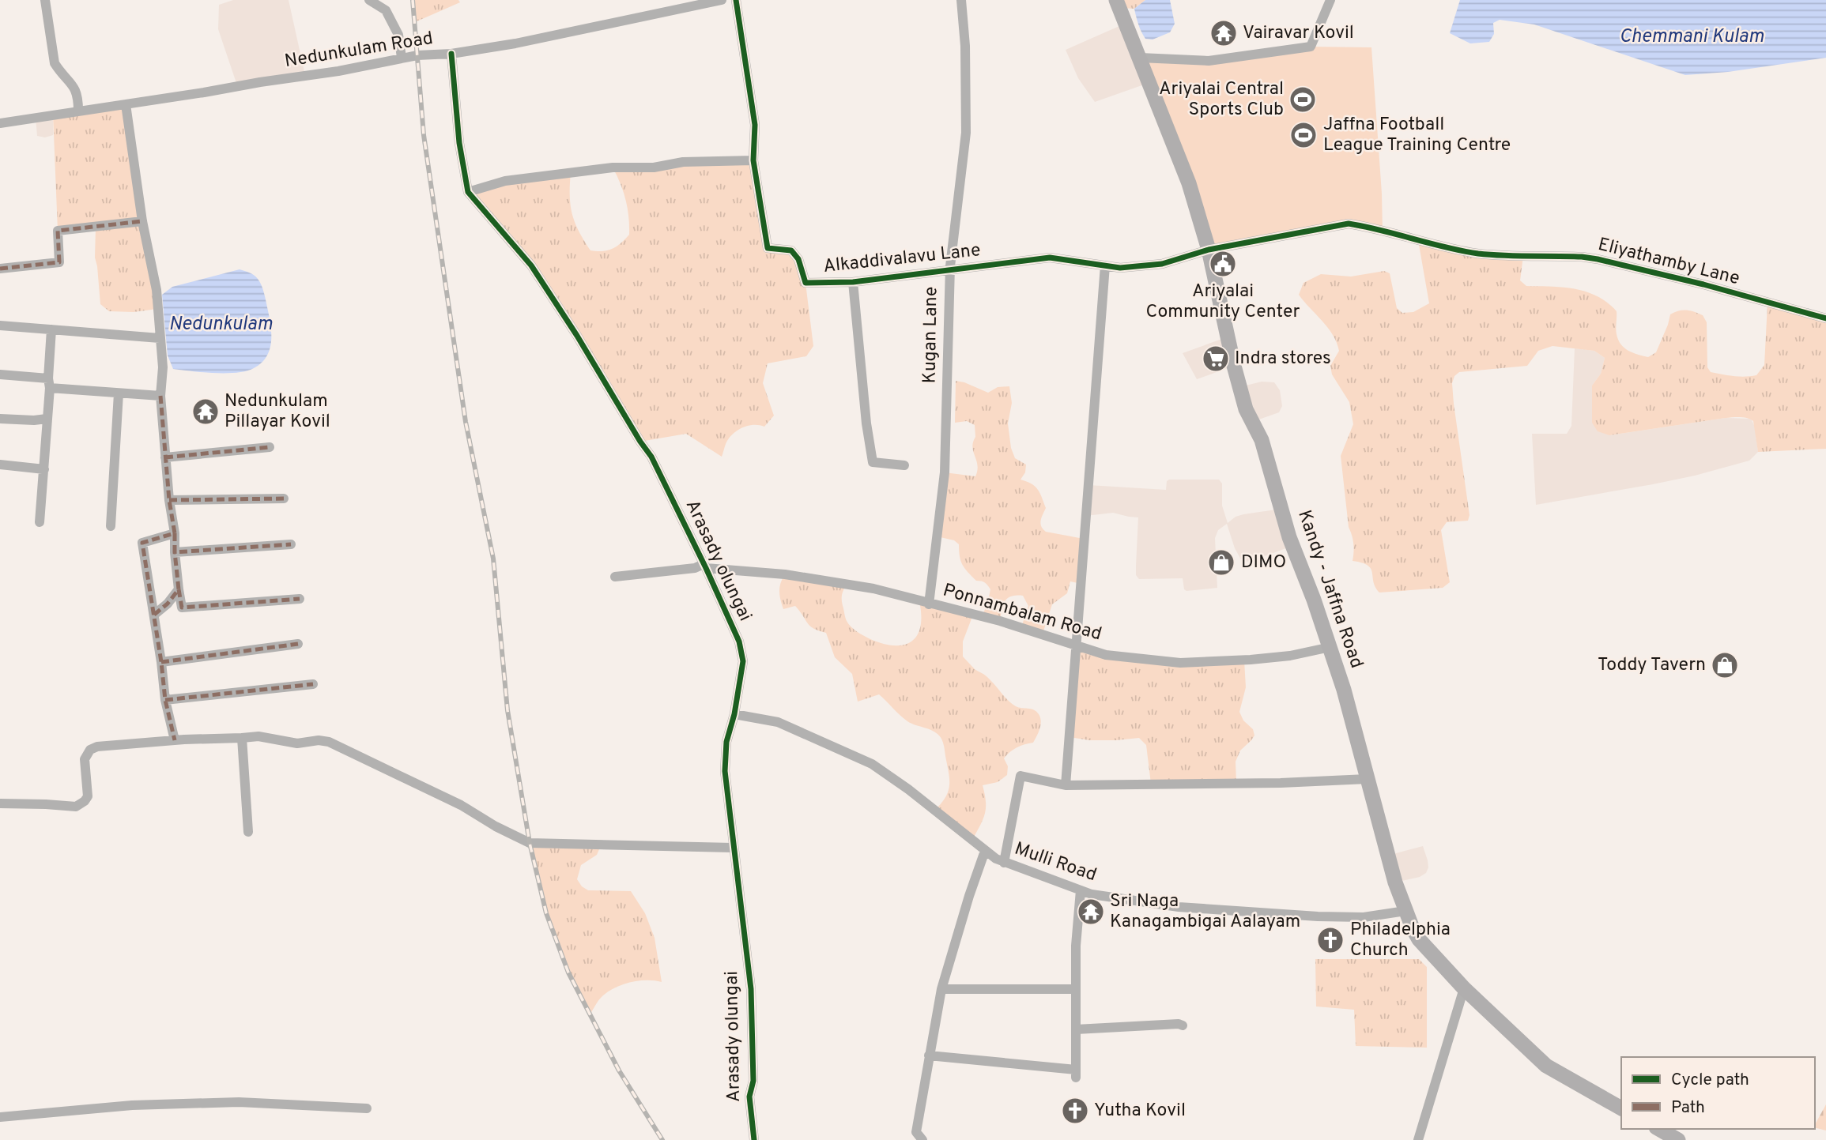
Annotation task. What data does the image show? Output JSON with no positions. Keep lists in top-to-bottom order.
{
  "streets": {
    "highway": ["Kandy - Jaffna Road"],
    "street": [
      "Nedunkulam Road",
      "Alkaddivalavu Lane",
      "Eliyathamby Lane",
      "Kugan Lane",
      "Arasady olungai",
      "Ponnambalam Road",
      "Mulli Road"
    ]
  },
  "crossings": [
    ["Alkaddivalavu Lane", "Eliyathamby Lane"],
    ["Alkaddivalavu Lane", "Kugan Lane"],
    ["Alkaddivalavu Lane", "Kandy - Jaffna Road"],
    ["Eliyathamby Lane", "Kandy - Jaffna Road"],
    ["Kugan Lane", "Ponnambalam Road"],
    ["Arasady olungai", "Ponnambalam Road"],
    ["Arasady olungai", "Mulli Road"],
    ["Kandy - Jaffna Road", "Ponnambalam Road"],
    ["Kandy - Jaffna Road", "Mulli Road"]
  ],
  "water": ["Chemmani Kulam", "Nedunkulam"],
  "places": {
    "temple": ["Vairavar Kovil", "Nedunkulam Pillayar Kovil", "Sri Naga Kanagambigai Aalayam"],
    "sports": ["Ariyalai Central Sports Club", "Jaffna Football League Training Centre"],
    "public building": ["Ariyalai Community Center"],
    "supermarket": ["Indra stores"],
    "shop": ["DIMO", "Toddy Tavern"],
    "church": ["Philadelphia Church", "Yutha Kovil"]
  },
  "legend": ["Cycle path", "Path"]
}
